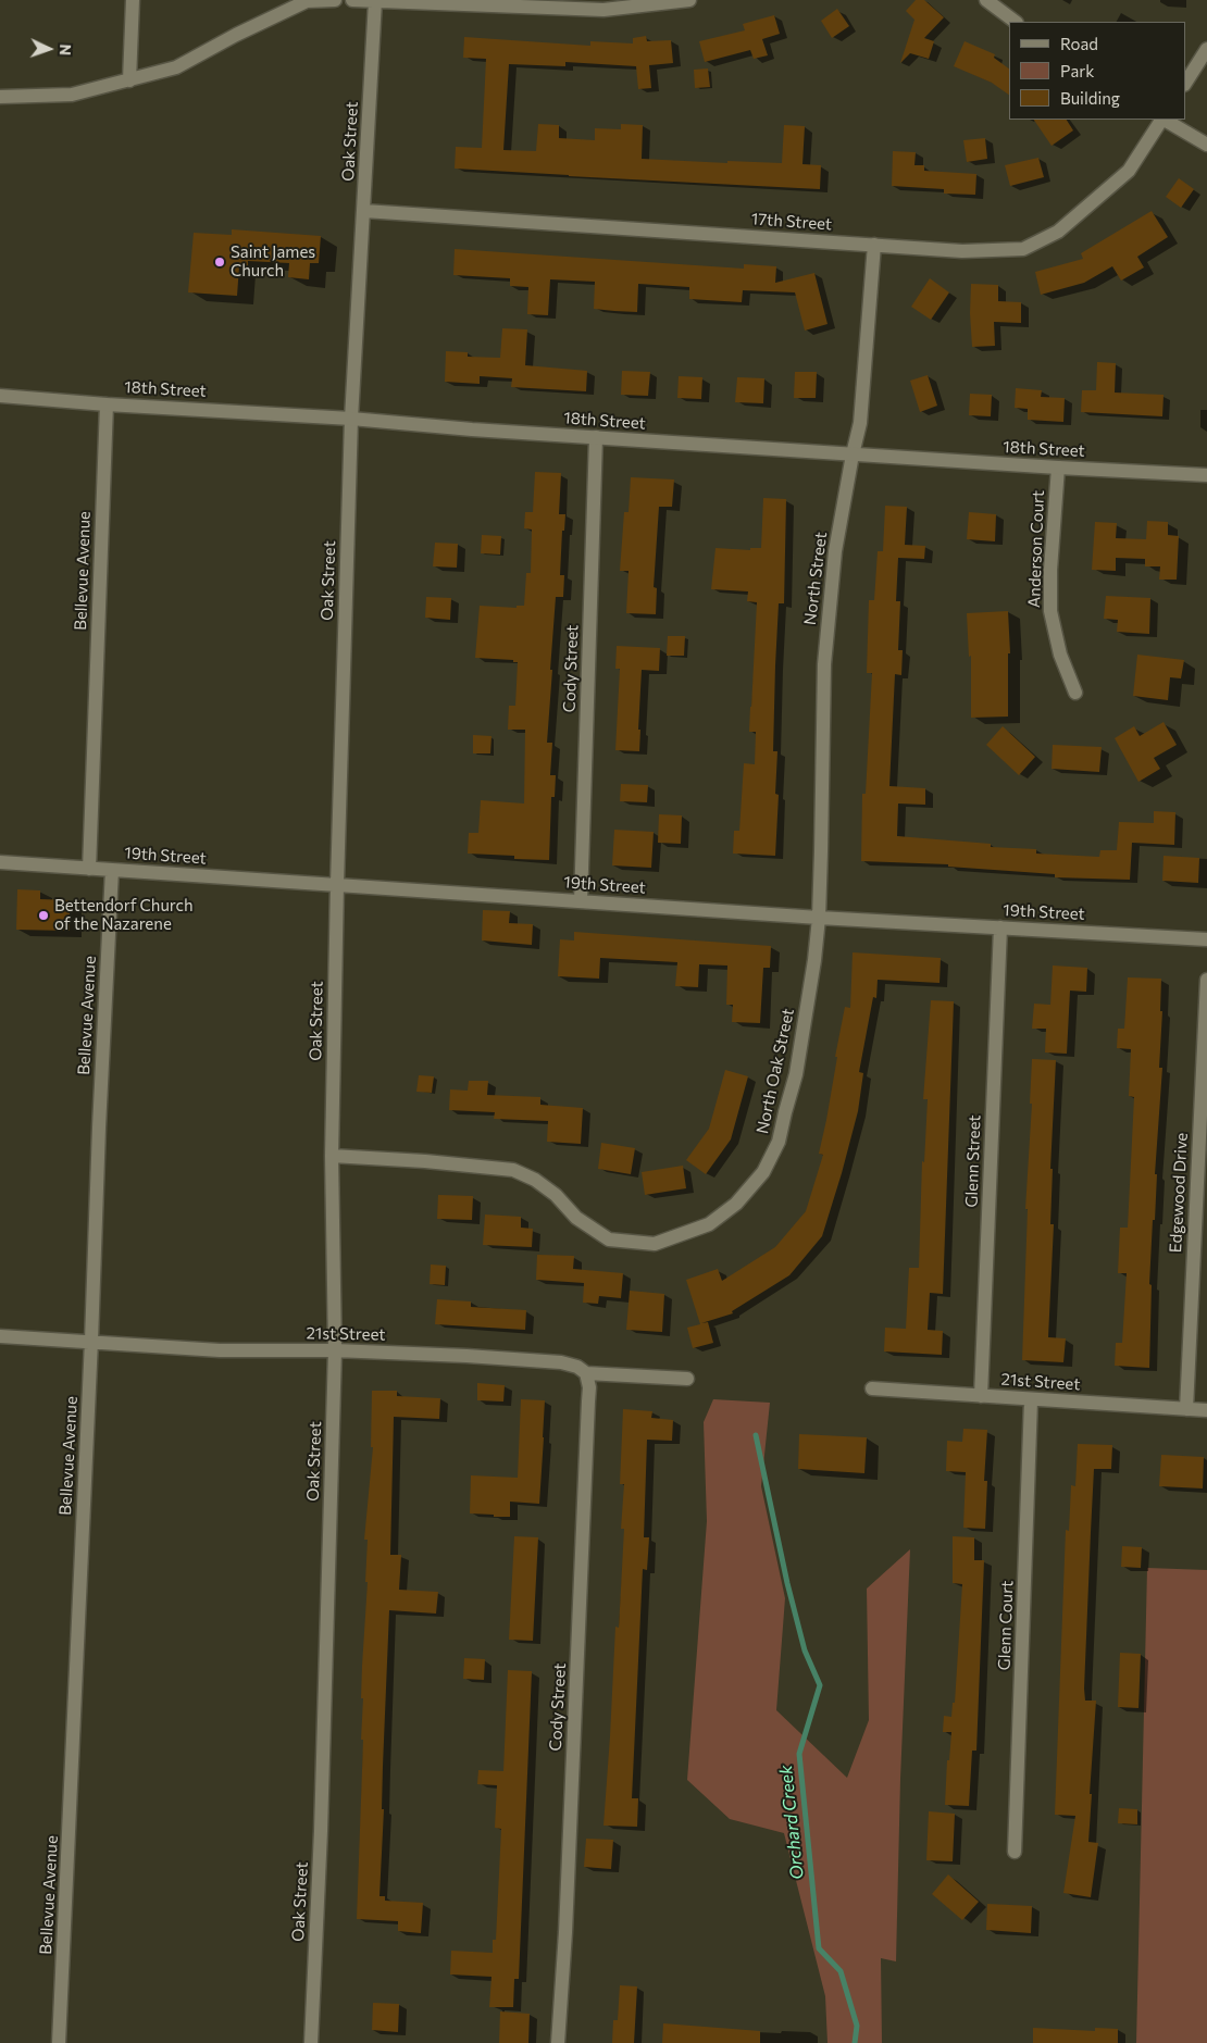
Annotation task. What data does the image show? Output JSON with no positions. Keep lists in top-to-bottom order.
{
  "streets": {
    "street": [
      "Oak Street",
      "17th Street",
      "18th Street",
      "Anderson Court",
      "Bellevue Avenue",
      "North Street",
      "Cody Street",
      "19th Street",
      "North Oak Street",
      "Glenn Street",
      "Edgewood Drive",
      "21st Street",
      "Glenn Court"
    ]
  },
  "crossings": [
    ["Oak Street", "17th Street"],
    ["Oak Street", "18th Street"],
    ["Oak Street", "19th Street"],
    ["Oak Street", "North Oak Street"],
    ["Oak Street", "21st Street"],
    ["17th Street", "North Street"],
    ["18th Street", "Anderson Court"],
    ["18th Street", "Bellevue Avenue"],
    ["18th Street", "North Street"],
    ["18th Street", "Cody Street"],
    ["Bellevue Avenue", "19th Street"],
    ["Bellevue Avenue", "21st Street"],
    ["North Street", "19th Street"],
    ["North Street", "North Oak Street"],
    ["Cody Street", "19th Street"],
    ["Cody Street", "21st Street"],
    ["19th Street", "North Oak Street"],
    ["19th Street", "Glenn Street"],
    ["Glenn Street", "21st Street"],
    ["Edgewood Drive", "21st Street"],
    ["21st Street", "Glenn Court"]
  ],
  "water": ["Orchard Creek"],
  "places": ["Saint James Church", "Bettendorf Church of the Nazarene"],
  "legend": ["Road", "Park", "Building"],
  "north": "right"
}
